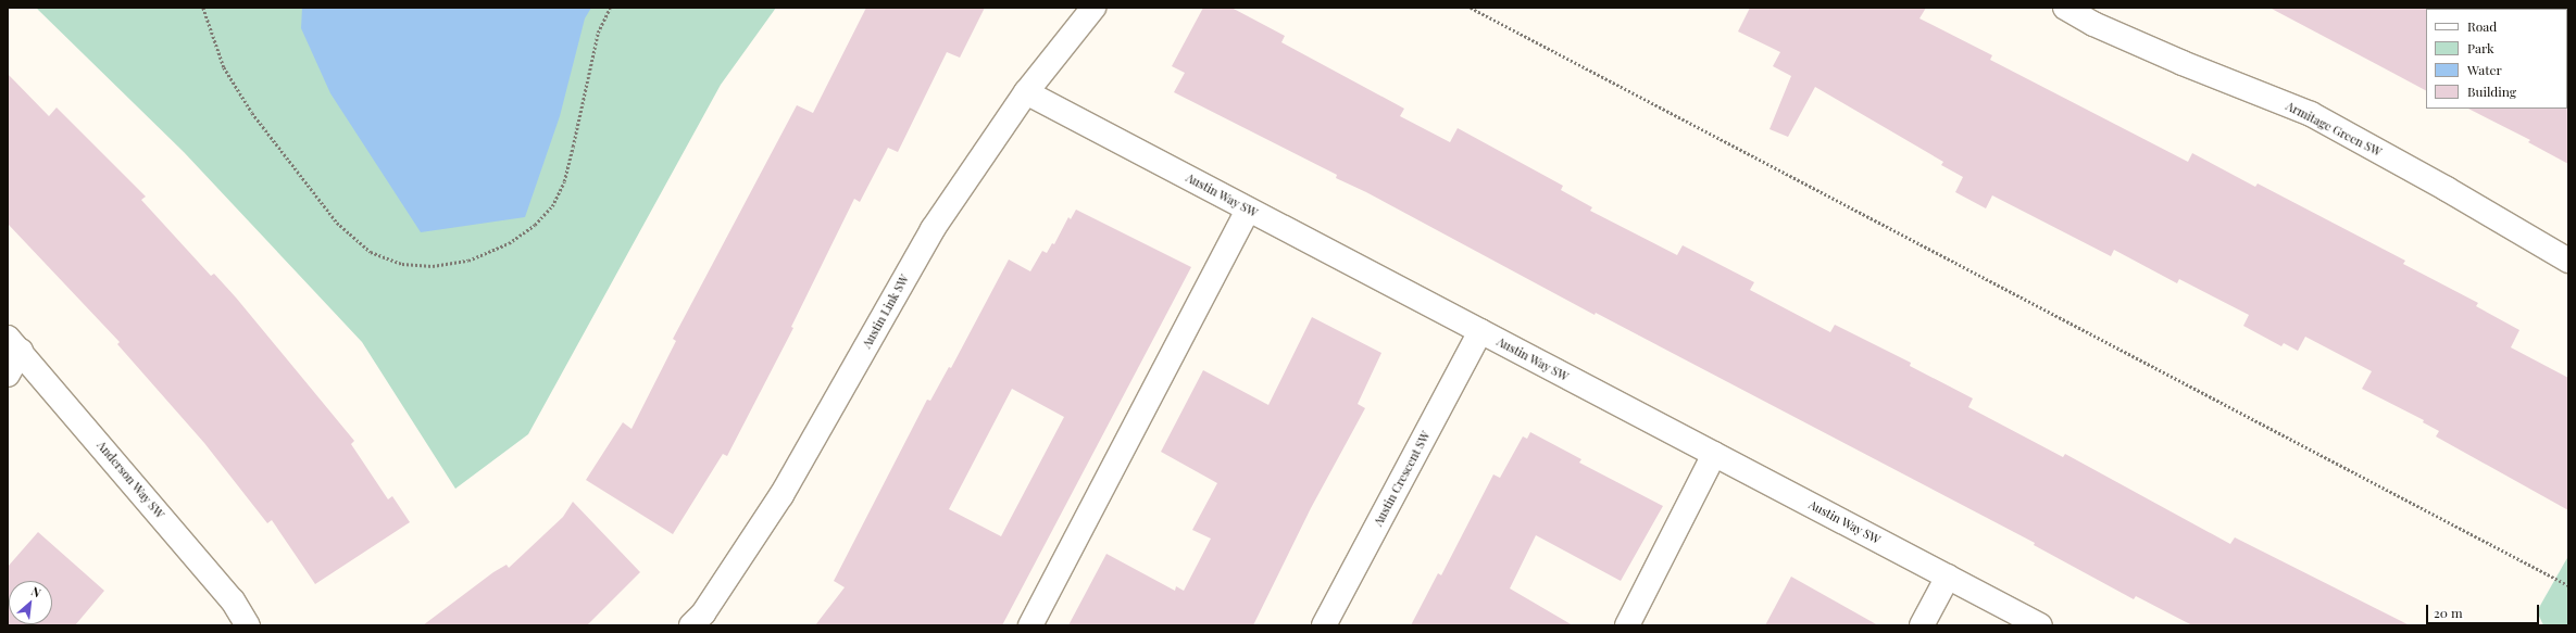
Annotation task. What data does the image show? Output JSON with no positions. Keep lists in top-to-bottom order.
{
  "streets": {
    "street": [
      "Armitage Green SW",
      "Austin Way SW",
      "Austin Link SW",
      "Austin Crescent SW",
      "Anderson Way SW"
    ]
  },
  "crossings": [
    ["Austin Way SW", "Austin Link SW"],
    ["Austin Way SW", "Austin Crescent SW"]
  ],
  "legend": [
    "Road",
    "Park",
    "Water",
    "Building"
  ],
  "scale_bar": "20 m",
  "north": "top right"
}
